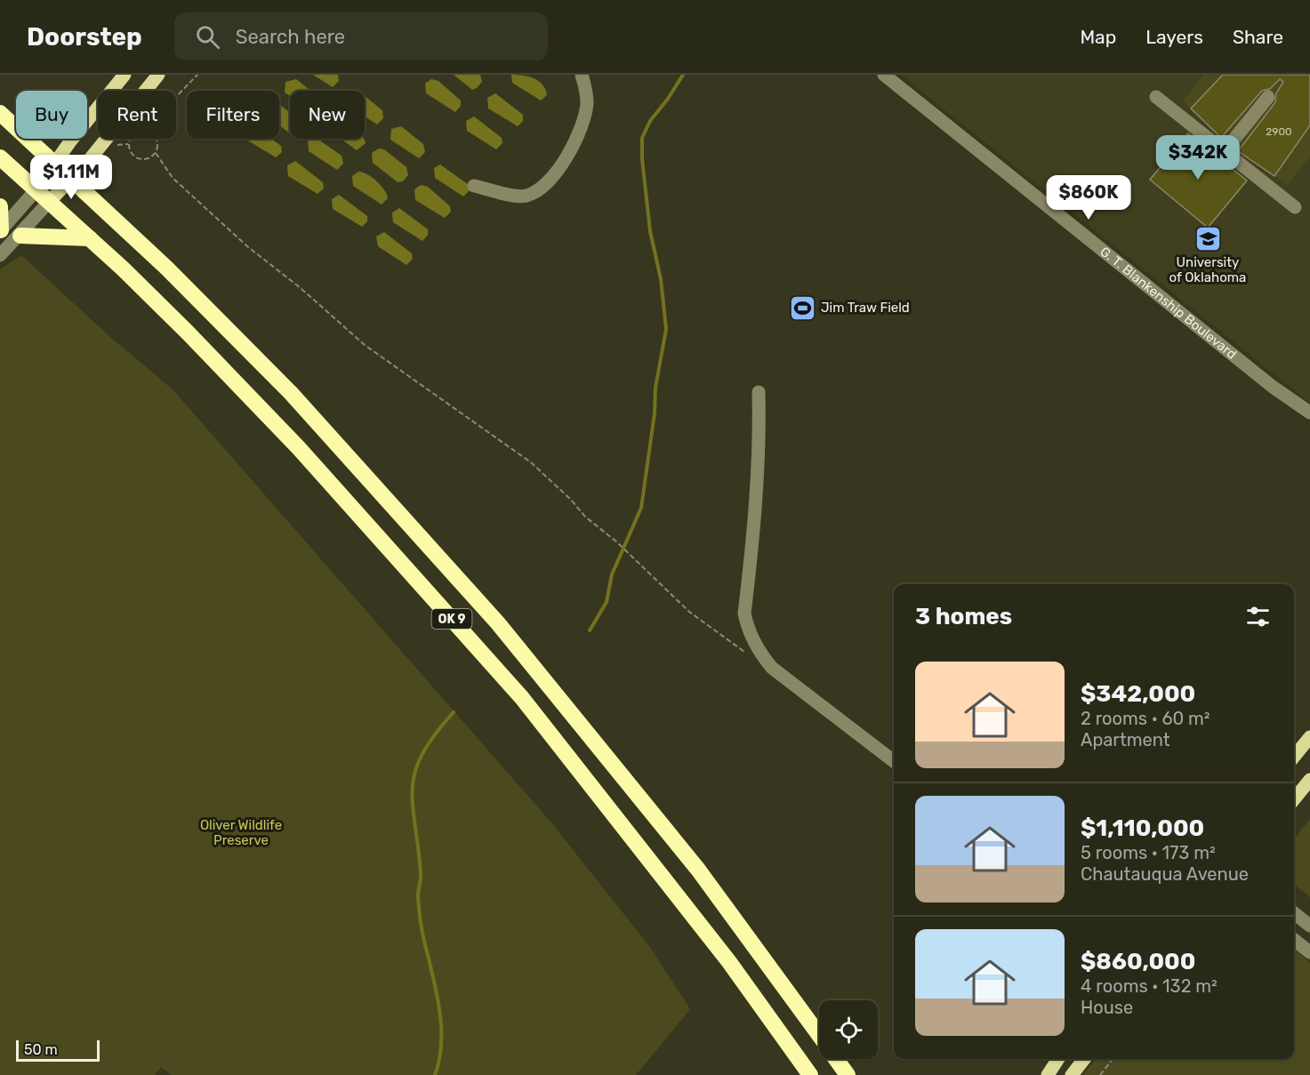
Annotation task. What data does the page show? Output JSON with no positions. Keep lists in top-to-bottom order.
{
  "streets": {
    "highway": ["OK 9"],
    "street": ["G. T. Blankenship Boulevard"]
  },
  "parks": ["Oliver Wildlife Preserve"],
  "places": {
    "school or university": ["University of Oklahoma"],
    "sports": ["Jim Traw Field"]
  },
  "house_numbers": ["2900"],
  "scale_bar": "50 m",
  "page": {
    "header": "Doorstep",
    "search": "Search here",
    "nav": ["Map", "Layers", "Share"],
    "chip": [
      "Buy",
      "Rent",
      "Filters",
      "New"
    ],
    "price": ["$342K", "$1.11M", "$860K"],
    "heading": "3 homes",
    "list": [
      {
        "name": "$342,000",
        "note": "2 rooms · 60 m² · Apartment"
      },
      {
        "name": "$1,110,000",
        "note": "5 rooms · 173 m² · Chautauqua Avenue"
      },
      {
        "name": "$860,000",
        "note": "4 rooms · 132 m² · House"
      }
    ],
    "scale": "50 m"
  }
}
